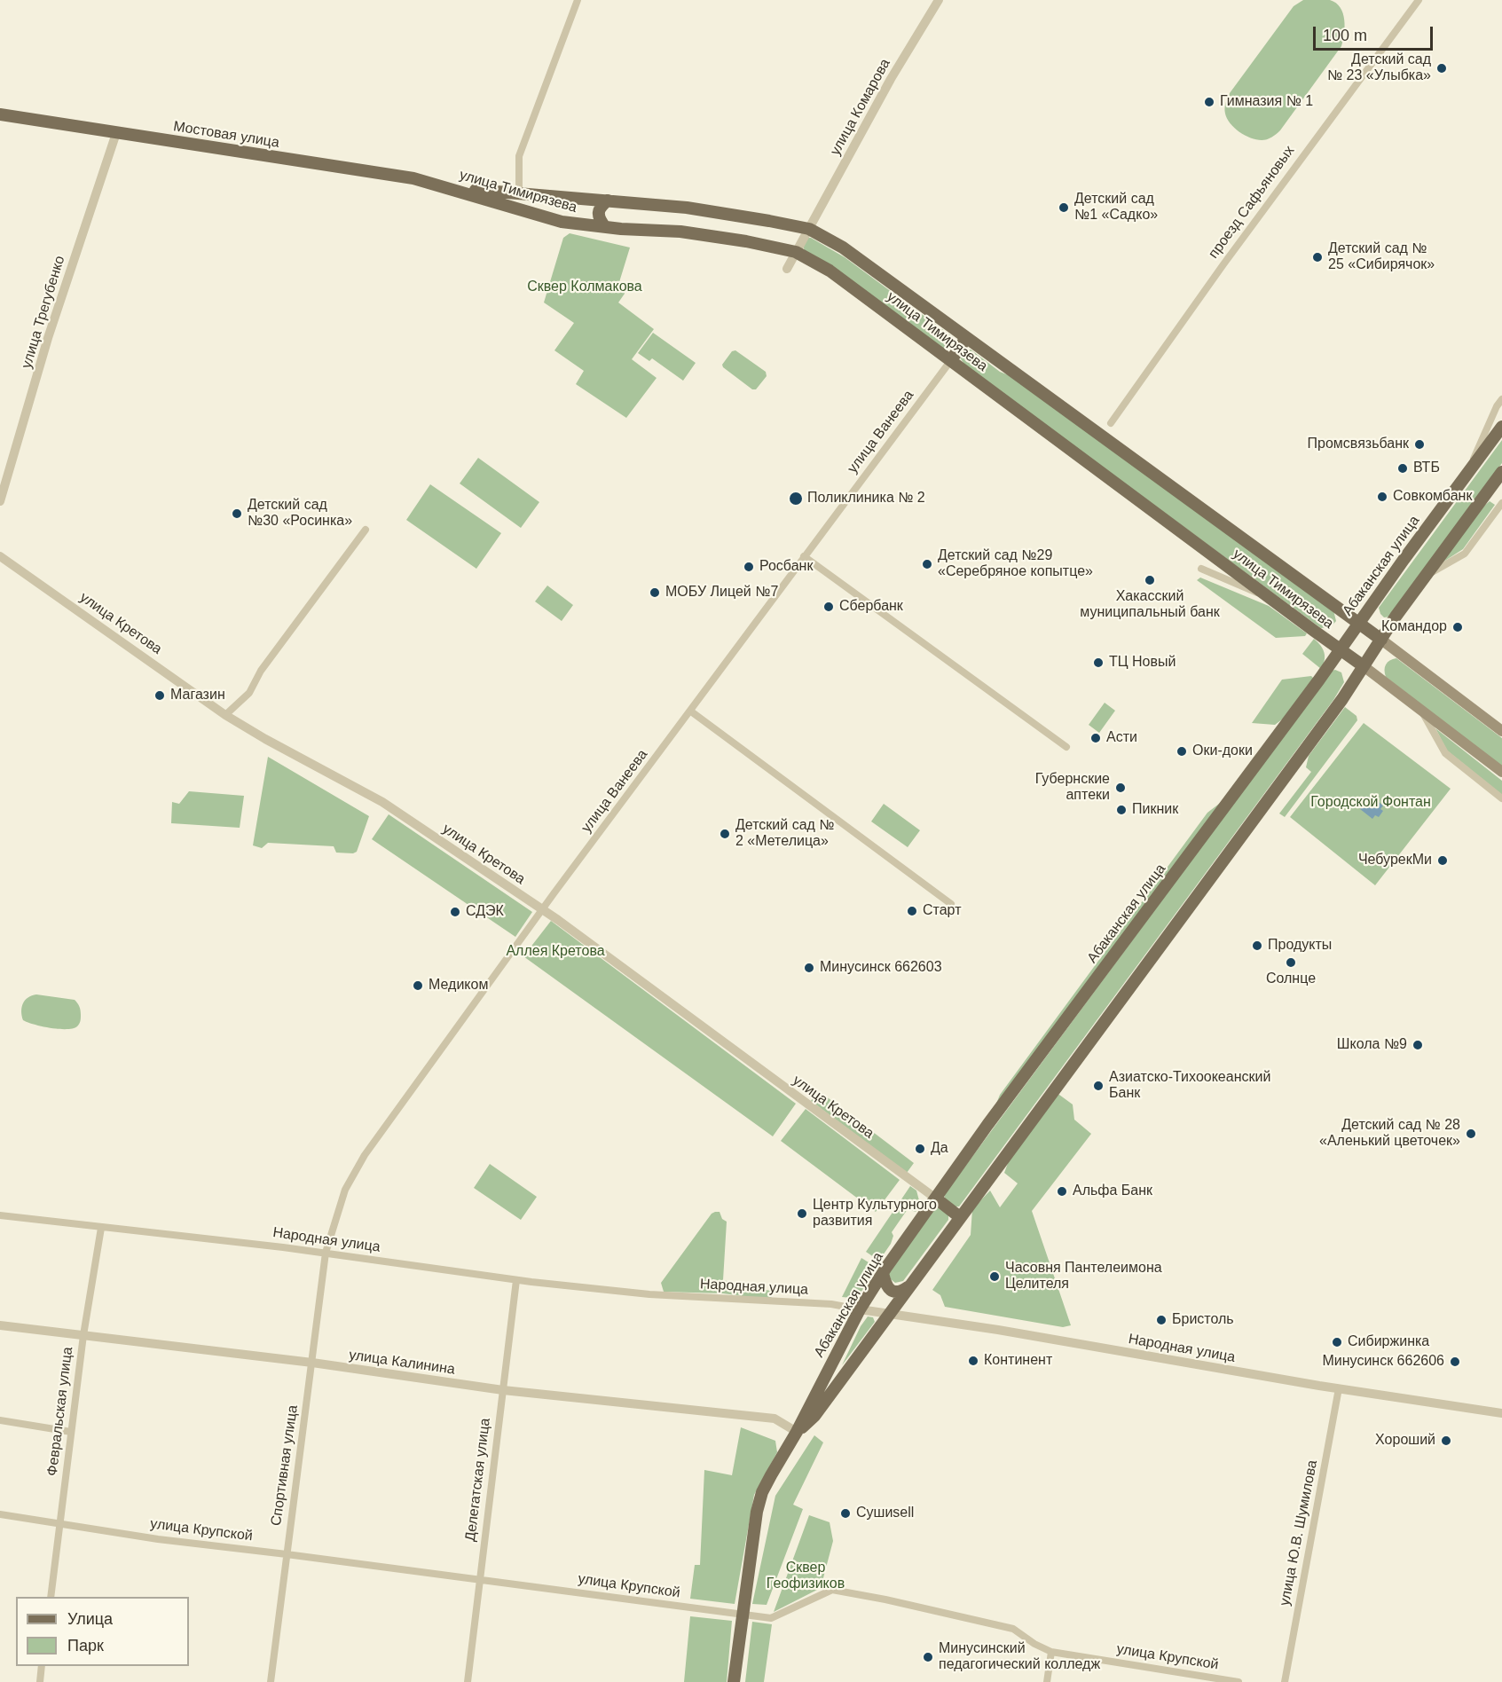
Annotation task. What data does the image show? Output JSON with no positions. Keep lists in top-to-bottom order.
{
  "streets": {
    "main road": ["Мостовая улица", "улица Тимирязева", "Абаканская улица"],
    "street": [
      "улица Комарова",
      "проезд Сафьяновых",
      "улица Трегубенко",
      "улица Ванеева",
      "улица Кретова",
      "Народная улица",
      "улица Калинина",
      "Февральская улица",
      "Спортивная улица",
      "Делегатская улица",
      "улица Крупской",
      "улица Ю.В. Шумилова"
    ]
  },
  "crossings": [
    ["улица Комарова", "улица Тимирязева"],
    ["Мостовая улица", "улица Тимирязева"],
    ["Мостовая улица", "улица Трегубенко"],
    ["улица Тимирязева", "улица Ванеева"],
    ["улица Тимирязева", "Абаканская улица"],
    ["улица Ванеева", "улица Кретова"],
    ["улица Ванеева", "Народная улица"],
    ["улица Ванеева", "Спортивная улица"],
    ["Абаканская улица", "улица Кретова"],
    ["Абаканская улица", "Народная улица"],
    ["Абаканская улица", "улица Калинина"],
    ["Абаканская улица", "улица Крупской"],
    ["Народная улица", "Февральская улица"],
    ["Народная улица", "Спортивная улица"],
    ["Народная улица", "Делегатская улица"],
    ["Народная улица", "улица Ю.В. Шумилова"],
    ["улица Калинина", "Февральская улица"],
    ["улица Калинина", "Спортивная улица"],
    ["улица Калинина", "Делегатская улица"],
    ["Февральская улица", "улица Крупской"],
    ["Спортивная улица", "улица Крупской"],
    ["Делегатская улица", "улица Крупской"]
  ],
  "parks": [
    "Сквер Колмакова",
    "Городской Фонтан",
    "Аллея Кретова",
    "Сквер Геофизиков"
  ],
  "places": [
    "Детский сад № 23 «Улыбка»",
    "Гимназия № 1",
    "Детский сад №1 «Cадко»",
    "Детский сад № 25 «Сибирячок»",
    "Промсвязьбанк",
    "ВТБ",
    "Совкомбанк",
    "Поликлиника № 2",
    "Детский сад №30 «Росинка»",
    "Детский сад №29 «Серебряное копытце»",
    "Росбанк",
    "Хакасский муниципальный банк",
    "МОБУ Лицей №7",
    "Сбербанк",
    "Командор",
    "ТЦ Новый",
    "Магазин",
    "Асти",
    "Оки-доки",
    "Губернские аптеки",
    "Пикник",
    "Детский сад № 2 «Метелица»",
    "ЧебурекМи",
    "Старт",
    "СДЭК",
    "Продукты",
    "Солнце",
    "Минусинск 662603",
    "Медиком",
    "Школа №9",
    "Азиатско-Тихоокеанский Банк",
    "Детский сад № 28 «Аленький цветочек»",
    "Да",
    "Альфа Банк",
    "Центр Культурного развития",
    "Часовня Пантелеимона Целителя",
    "Бристоль",
    "Сибиржинка",
    "Континент",
    "Минусинск 662606",
    "Хороший",
    "Сушиsell",
    "Минусинский педагогический колледж"
  ],
  "legend": ["Улица", "Парк"],
  "scale_bar": "100 m"
}
